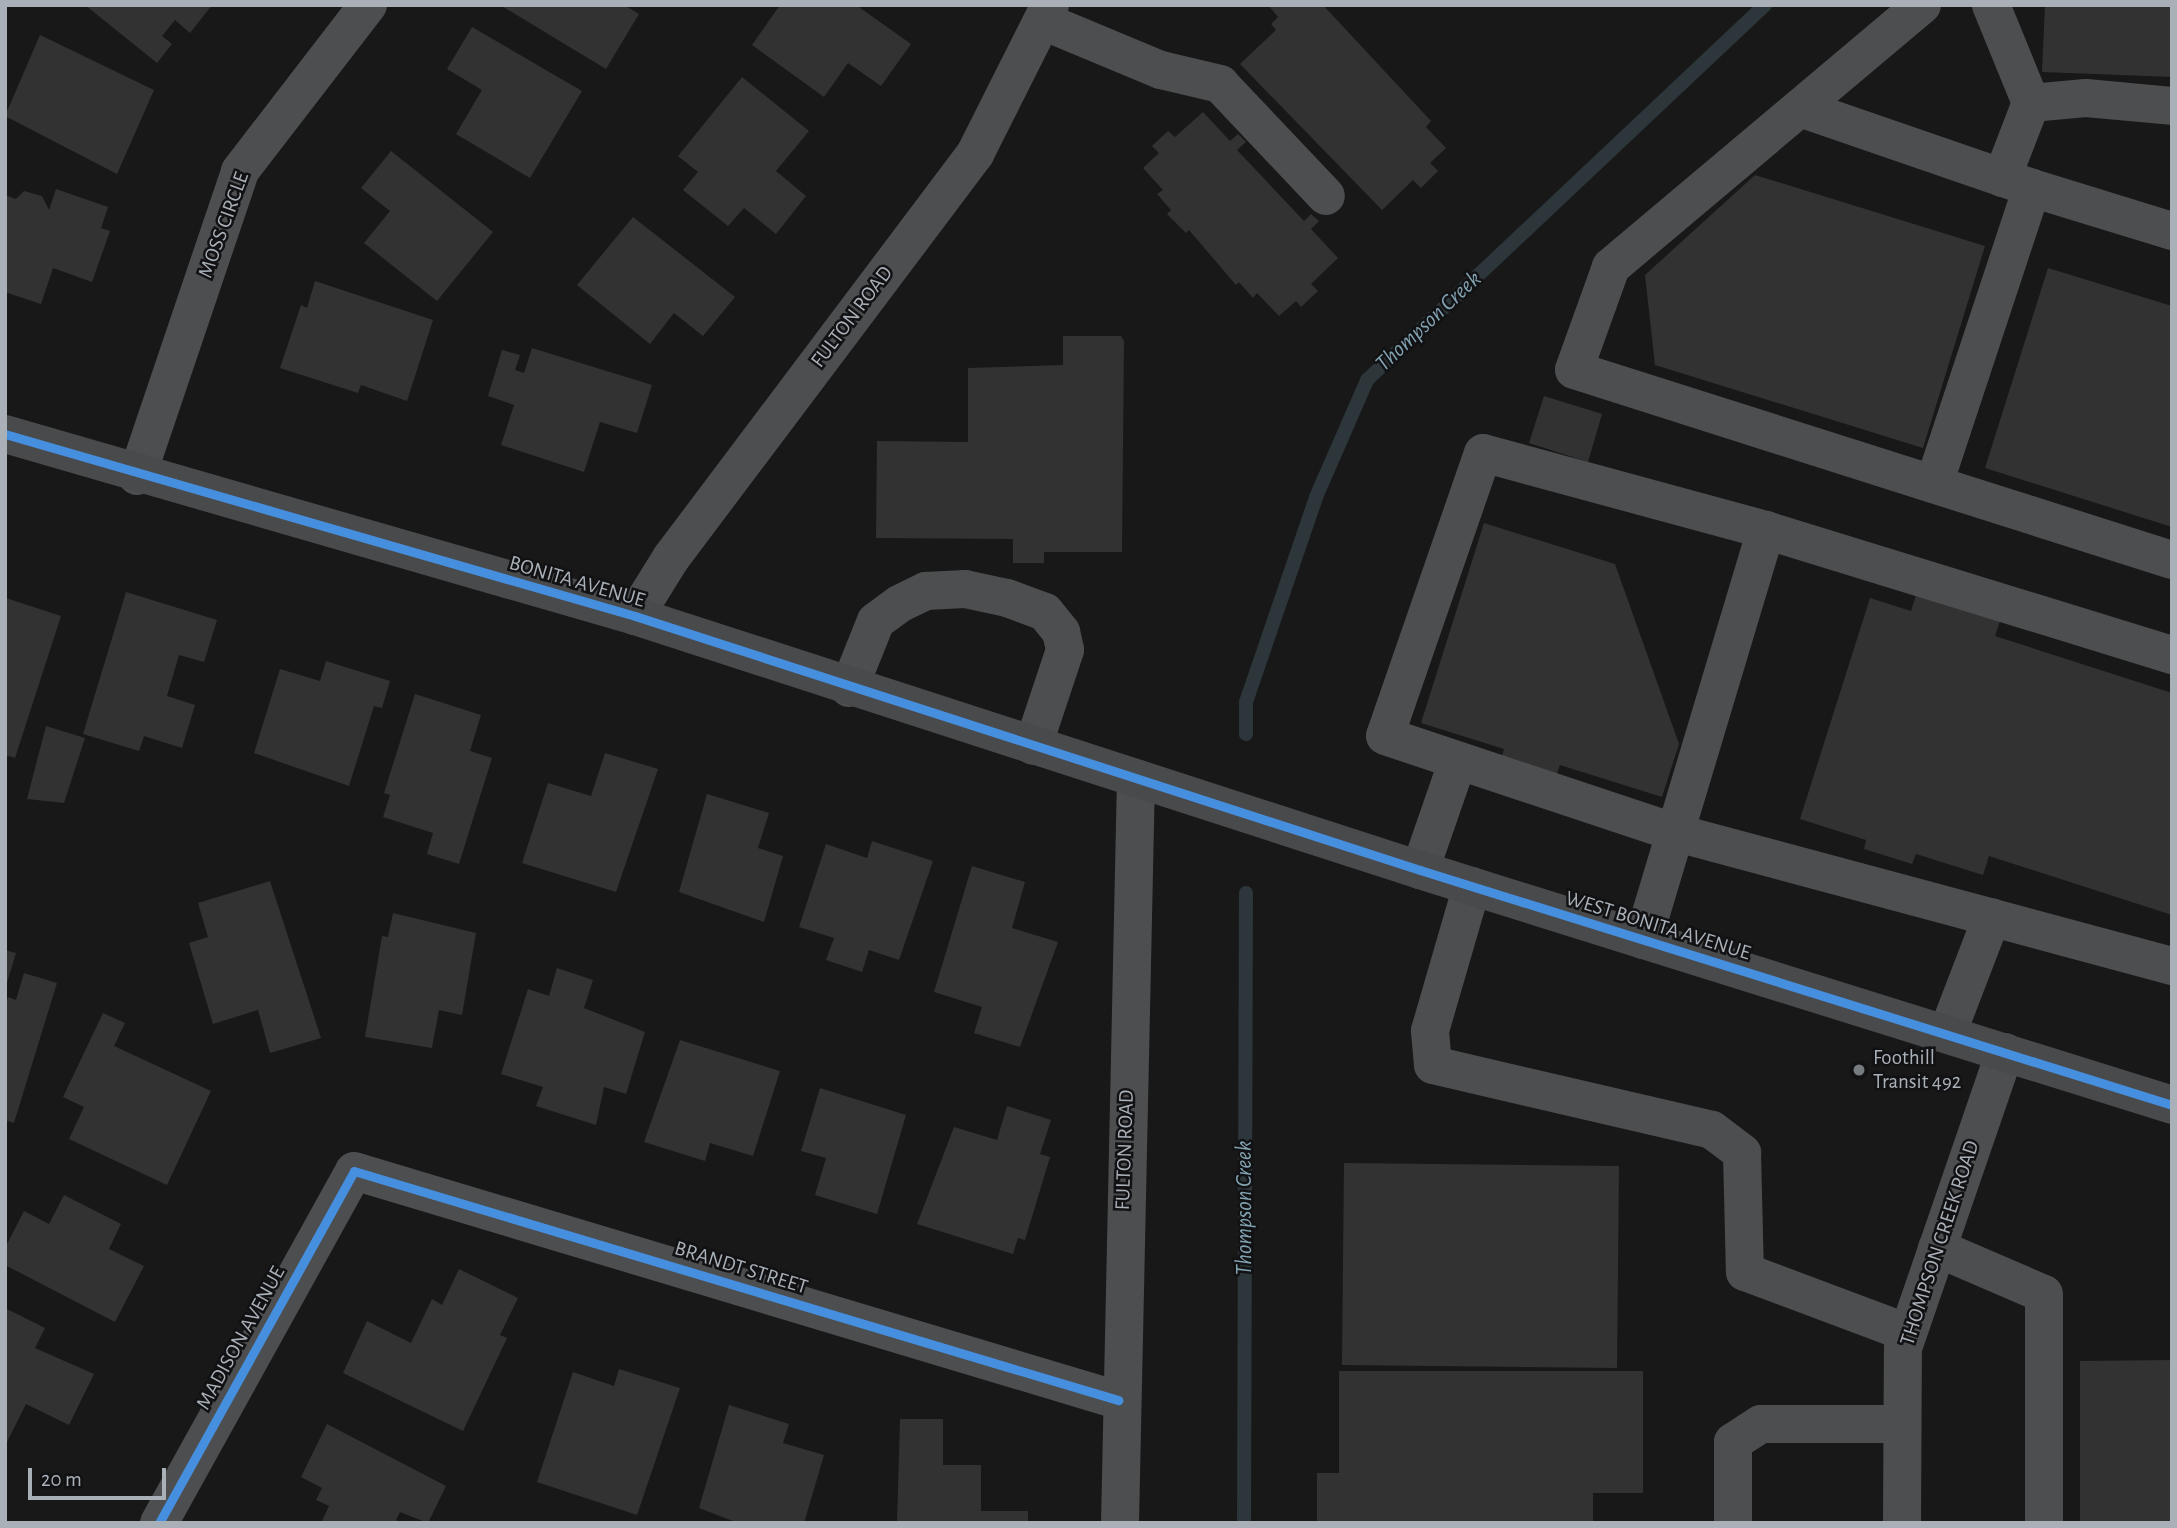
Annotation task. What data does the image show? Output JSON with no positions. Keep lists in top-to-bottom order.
{
  "streets": {
    "main road": ["BONITA AVENUE", "WEST BONITA AVENUE"],
    "street": [
      "MOSS CIRCLE",
      "FULTON ROAD",
      "THOMPSON CREEK ROAD",
      "BRANDT STREET",
      "MADISON AVENUE"
    ]
  },
  "crossings": [
    ["MOSS CIRCLE", "BONITA AVENUE"],
    ["FULTON ROAD", "BONITA AVENUE"],
    ["FULTON ROAD", "WEST BONITA AVENUE"],
    ["FULTON ROAD", "BRANDT STREET"],
    ["BONITA AVENUE", "WEST BONITA AVENUE"],
    ["WEST BONITA AVENUE", "THOMPSON CREEK ROAD"],
    ["BRANDT STREET", "MADISON AVENUE"]
  ],
  "water": ["Thompson Creek"],
  "places": ["Foothill Transit 492"],
  "scale_bar": "20 m"
}
